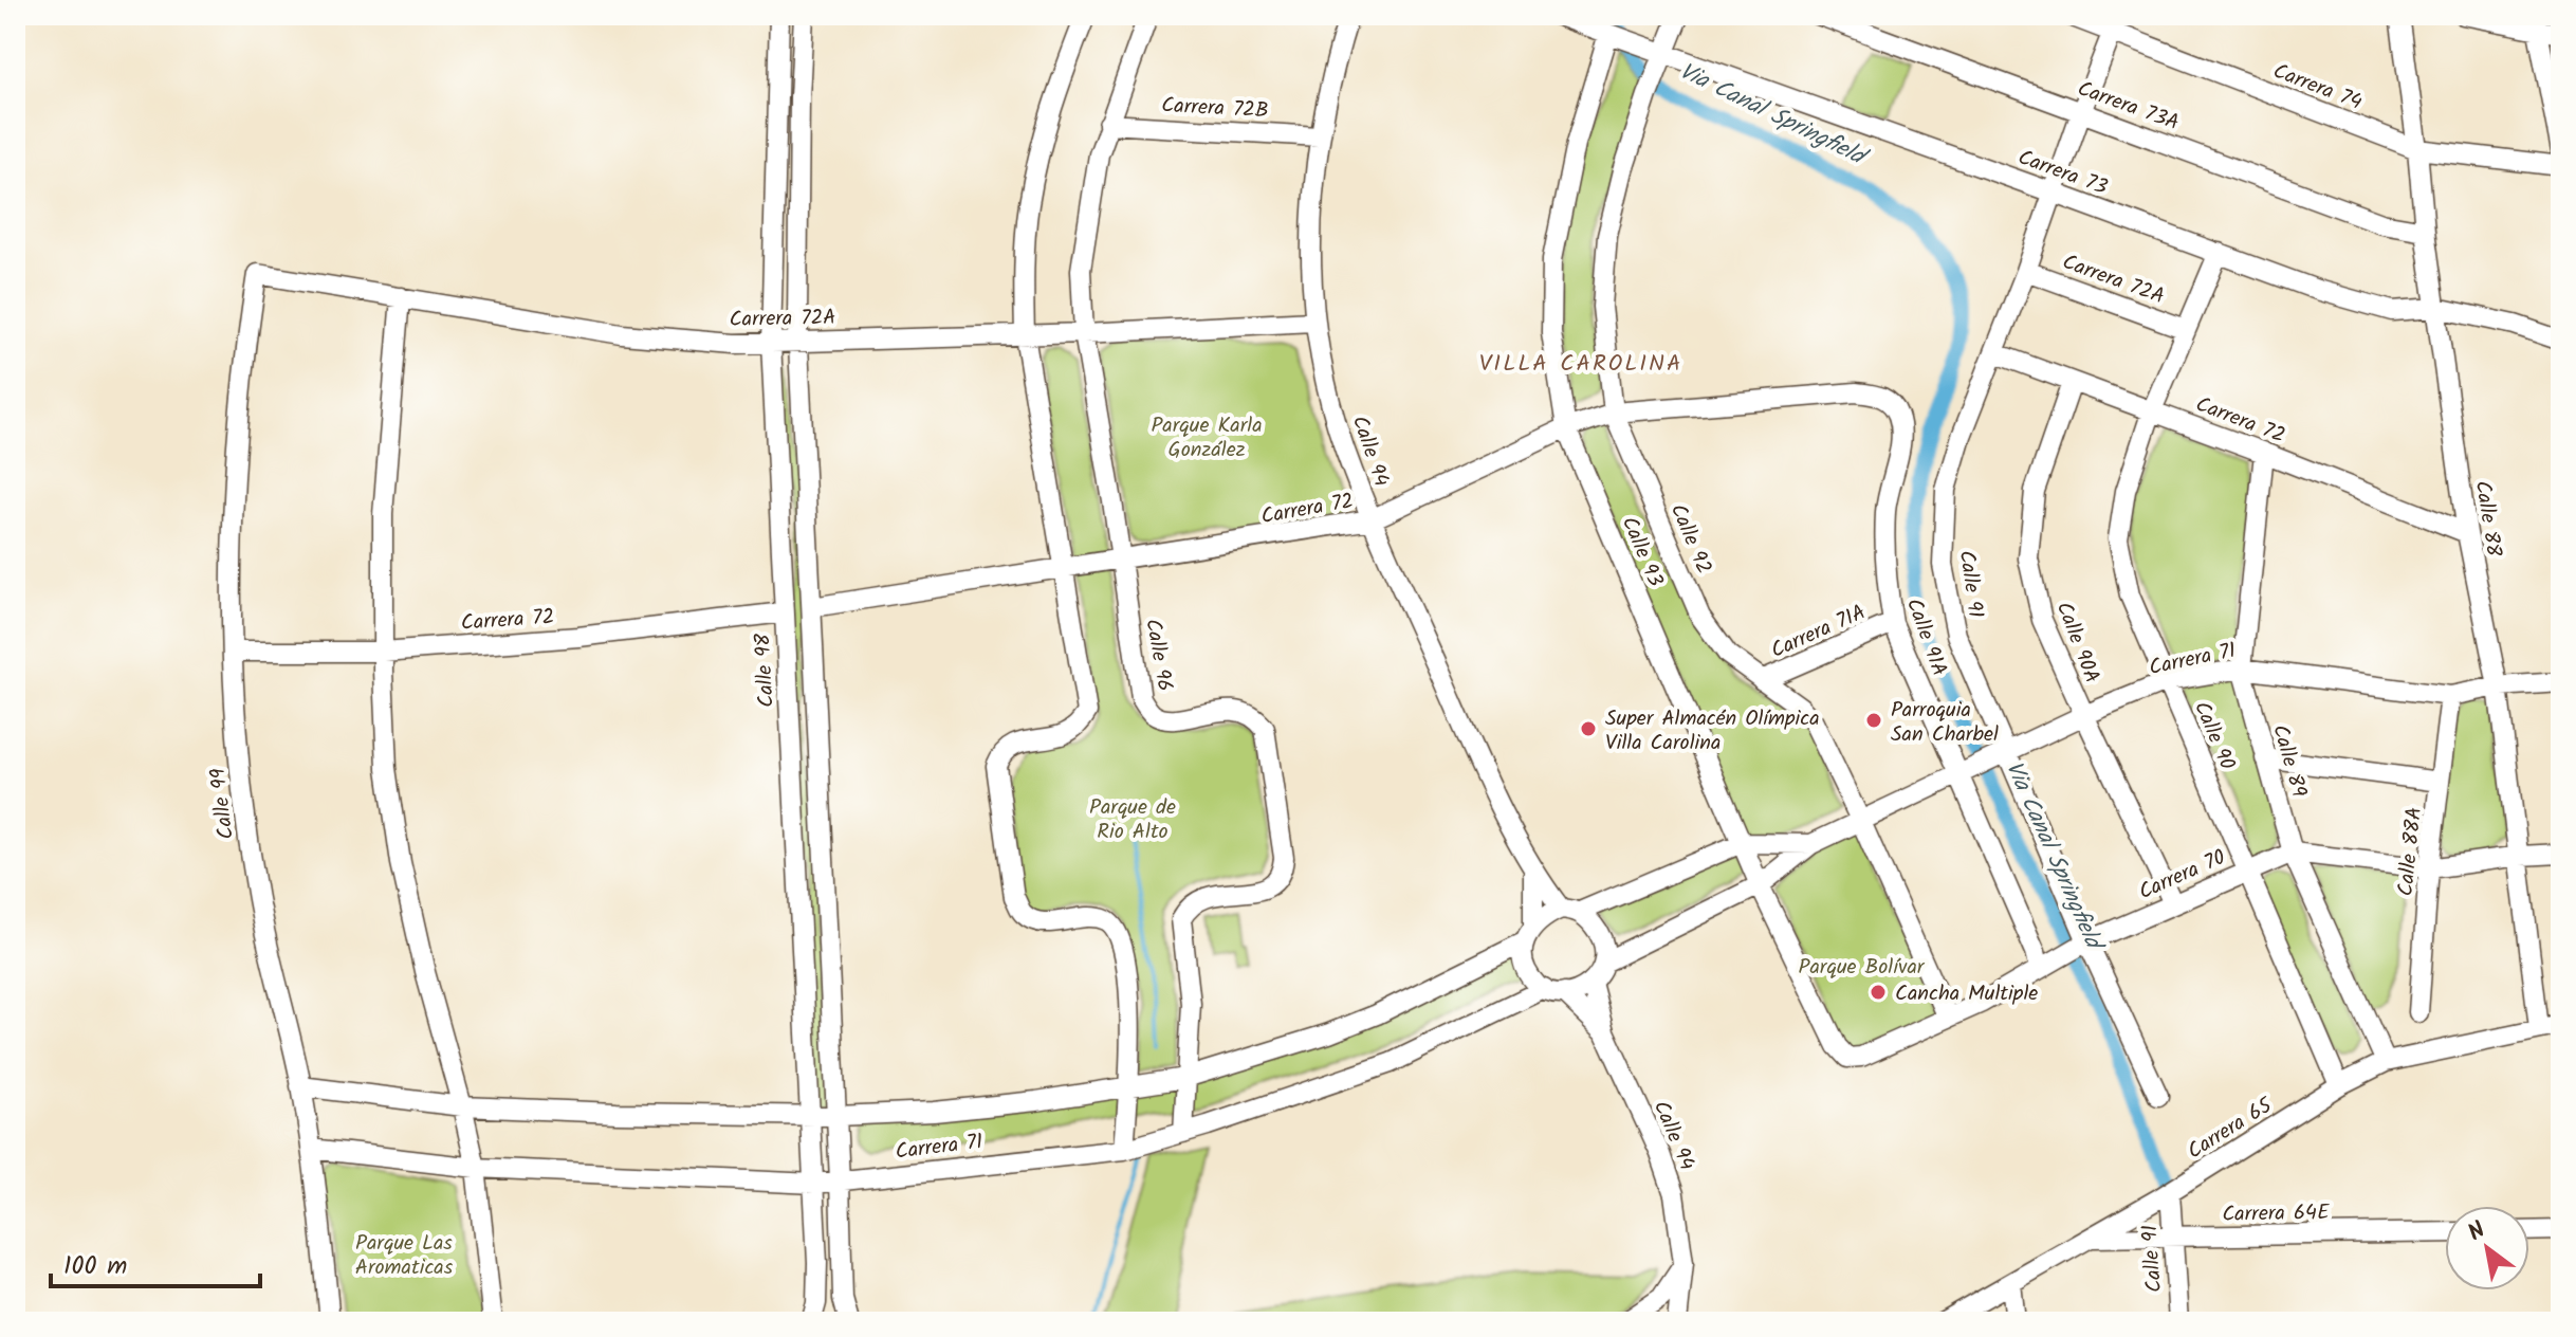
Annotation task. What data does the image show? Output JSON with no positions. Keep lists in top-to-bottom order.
{
  "streets": {
    "street": [
      "Carrera 74",
      "Carrera 73A",
      "Carrera 72B",
      "Carrera 73",
      "Carrera 72A",
      "Carrera 72",
      "Calle 94",
      "Calle 88",
      "Calle 92",
      "Calle 93",
      "Calle 91",
      "Carrera 71A",
      "Calle 91A",
      "Calle 90A",
      "Calle 96",
      "Carrera 71",
      "Calle 98",
      "Calle 90",
      "Calle 89",
      "Calle 99",
      "Calle 88A",
      "Carrera 70",
      "Carrera 65",
      "Carrera 64E"
    ]
  },
  "crossings": [
    ["Carrera 74", "Calle 88"],
    ["Carrera 74", "Calle 91"],
    ["Carrera 73A", "Calle 88"],
    ["Carrera 73A", "Calle 91"],
    ["Carrera 72B", "Calle 94"],
    ["Carrera 72B", "Calle 96"],
    ["Carrera 73", "Calle 88"],
    ["Carrera 73", "Calle 92"],
    ["Carrera 73", "Calle 93"],
    ["Carrera 73", "Calle 91"],
    ["Carrera 73", "Calle 90"],
    ["Carrera 72A", "Calle 94"],
    ["Carrera 72A", "Calle 91"],
    ["Carrera 72A", "Calle 96"],
    ["Carrera 72A", "Calle 98"],
    ["Carrera 72A", "Calle 90"],
    ["Carrera 72A", "Calle 99"],
    ["Carrera 72", "Calle 94"],
    ["Carrera 72", "Calle 88"],
    ["Carrera 72", "Calle 92"],
    ["Carrera 72", "Calle 93"],
    ["Carrera 72", "Calle 91"],
    ["Carrera 72", "Calle 91A"],
    ["Carrera 72", "Calle 90A"],
    ["Carrera 72", "Calle 96"],
    ["Carrera 72", "Calle 98"],
    ["Carrera 72", "Calle 90"],
    ["Carrera 72", "Calle 89"],
    ["Carrera 72", "Calle 99"],
    ["Calle 94", "Carrera 71"],
    ["Calle 88", "Carrera 71"],
    ["Calle 88", "Carrera 70"],
    ["Calle 88", "Carrera 65"],
    ["Calle 92", "Carrera 71A"],
    ["Calle 92", "Carrera 71"],
    ["Calle 92", "Carrera 70"],
    ["Calle 93", "Carrera 71"],
    ["Calle 93", "Carrera 70"],
    ["Calle 91", "Carrera 71"],
    ["Calle 91", "Carrera 70"],
    ["Calle 91", "Carrera 65"],
    ["Calle 91", "Carrera 64E"],
    ["Carrera 71A", "Calle 91A"],
    ["Calle 91A", "Carrera 71"],
    ["Calle 91A", "Carrera 70"],
    ["Calle 90A", "Carrera 71"],
    ["Calle 90A", "Carrera 70"],
    ["Calle 96", "Carrera 71"],
    ["Carrera 71", "Calle 98"],
    ["Carrera 71", "Calle 90"],
    ["Carrera 71", "Calle 89"],
    ["Carrera 71", "Calle 99"],
    ["Carrera 71", "Calle 88A"],
    ["Calle 90", "Carrera 70"],
    ["Calle 90", "Carrera 65"],
    ["Calle 89", "Carrera 70"],
    ["Calle 89", "Carrera 65"],
    ["Calle 88A", "Carrera 70"],
    ["Carrera 65", "Carrera 64E"]
  ],
  "districts": ["VILLA CAROLINA"],
  "water": ["Via Canal Springfield"],
  "parks": [
    "Parque Karla González",
    "Parque de Rio Alto",
    "Parque Bolívar",
    "Parque Las Aromaticas"
  ],
  "places": ["Parroquia San Charbel", "Super Almacén Olímpica Villa Carolina", "Cancha Multiple"],
  "scale_bar": "100 m",
  "north": "top left"
}
